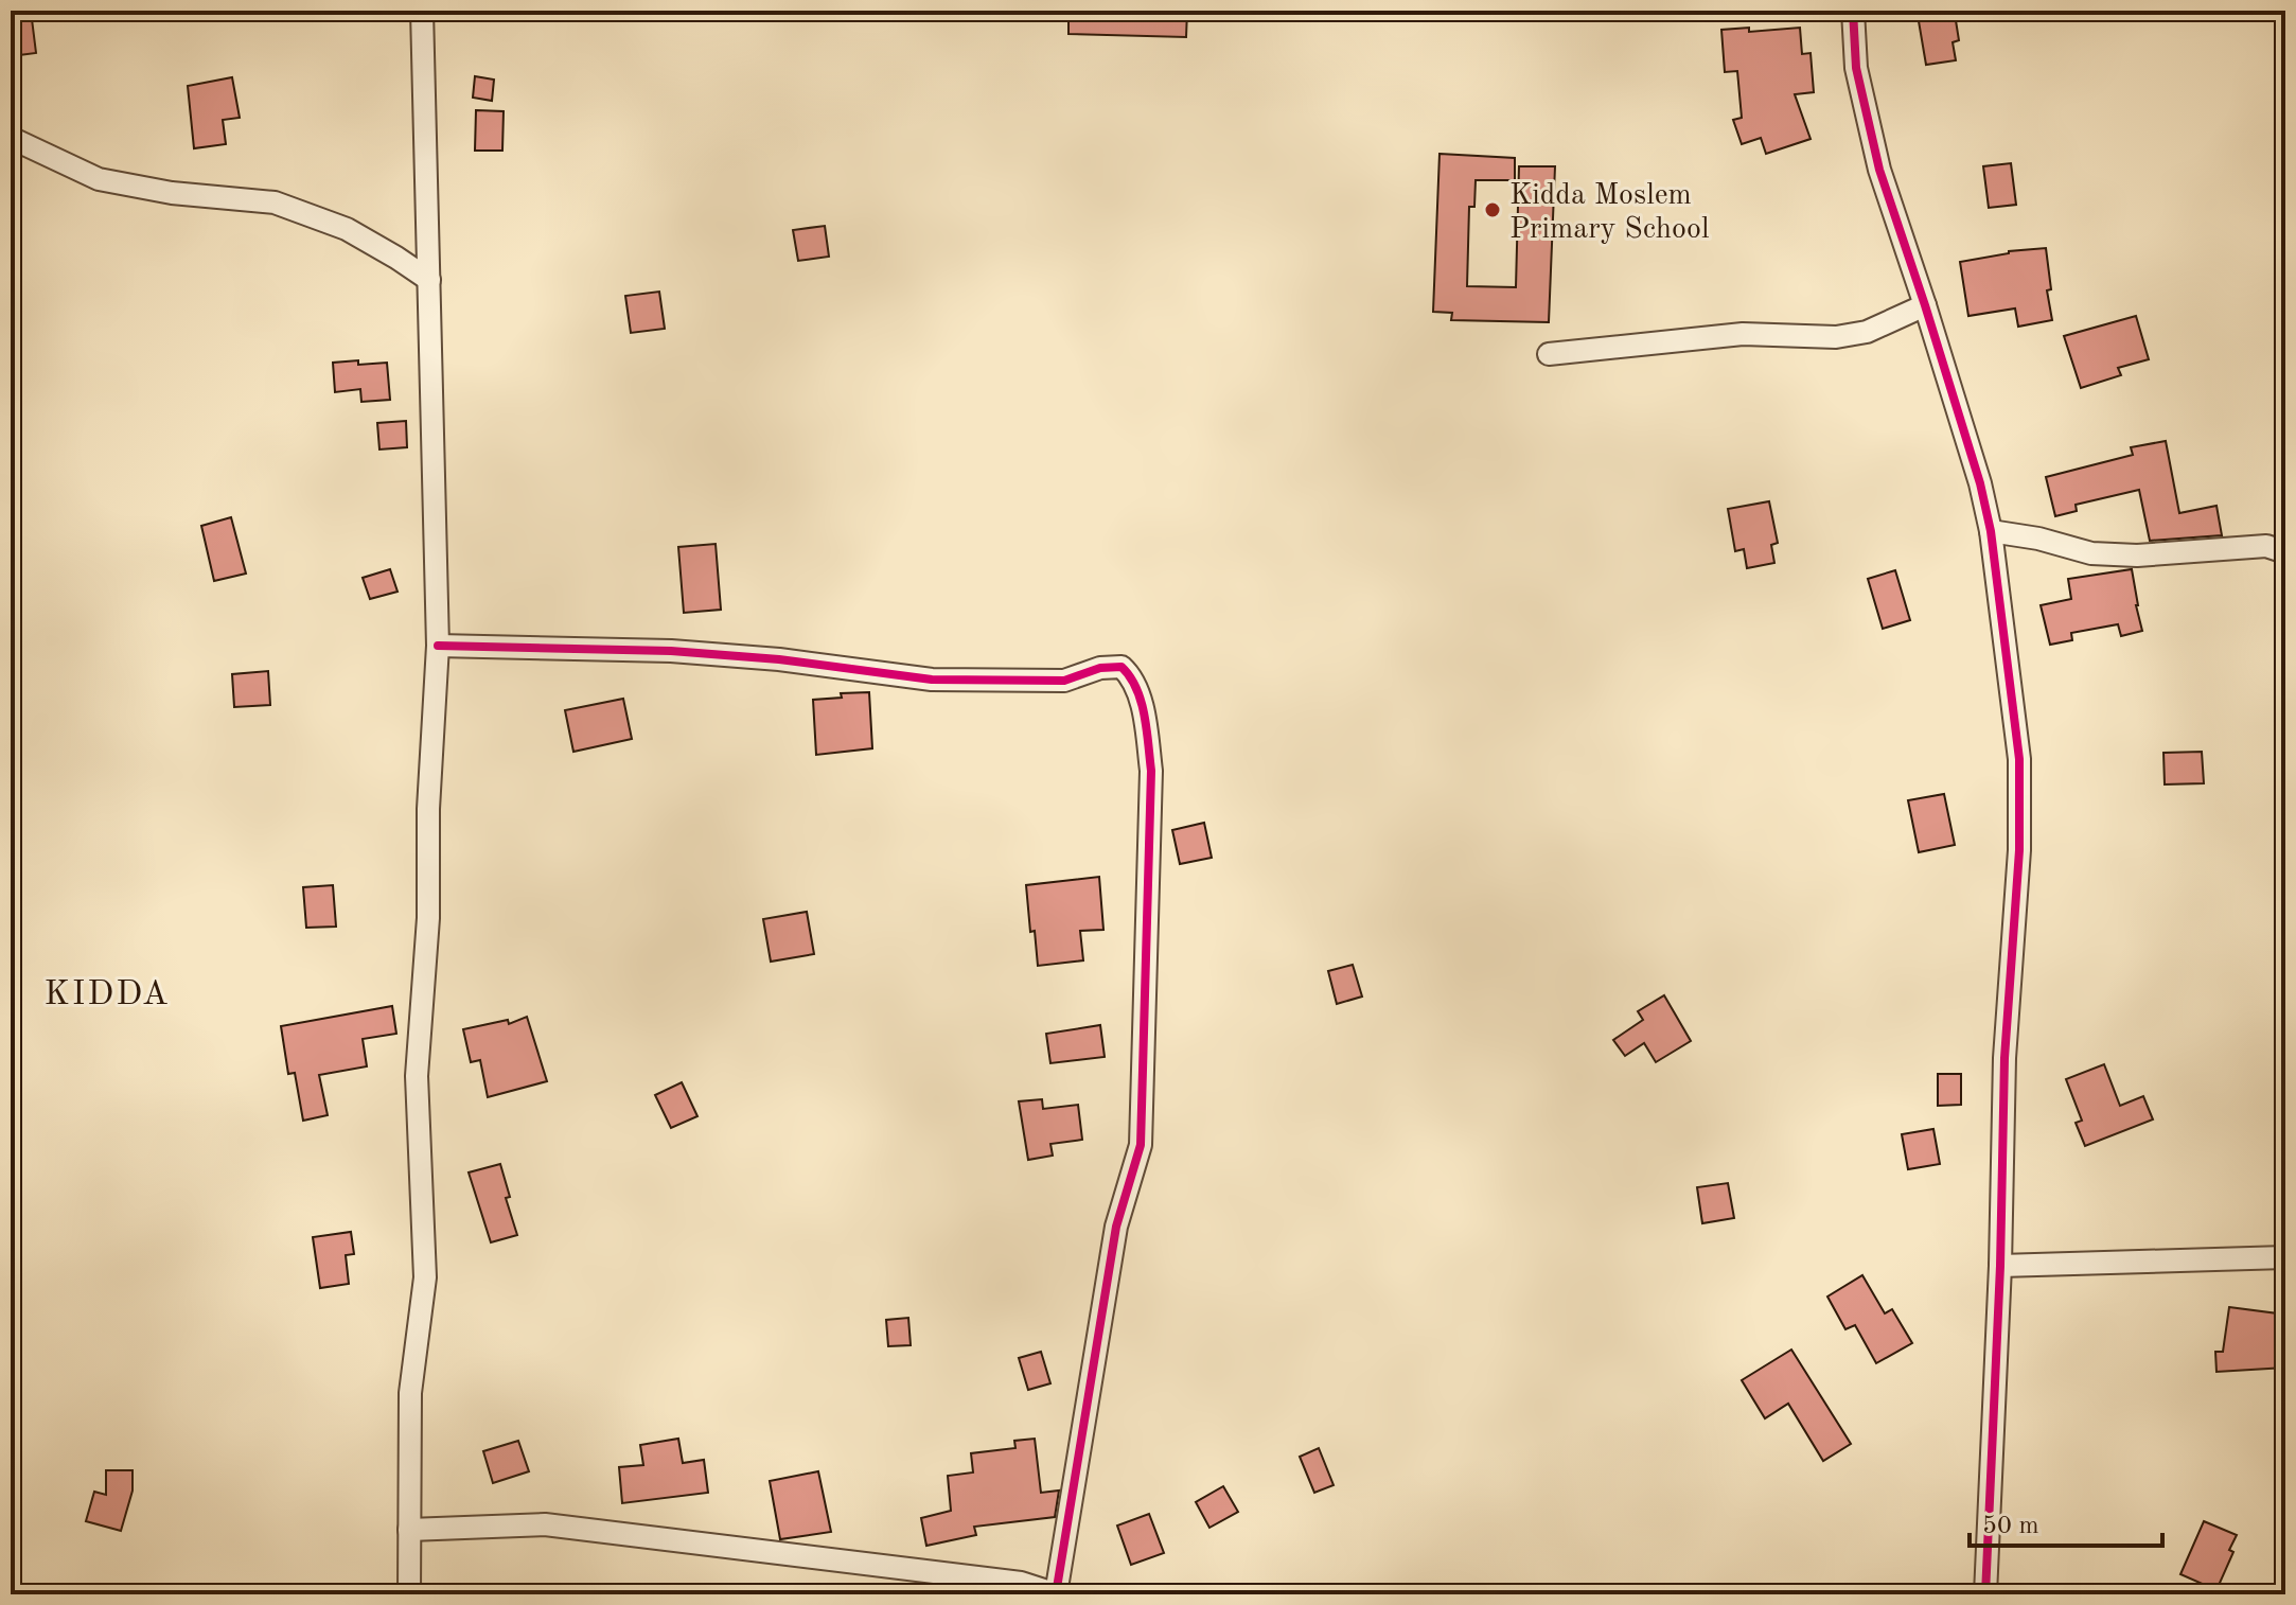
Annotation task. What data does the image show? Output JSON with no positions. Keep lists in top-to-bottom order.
{
  "districts": ["KIDDA"],
  "places": ["Kidda Moslem Primary School"],
  "scale_bar": "50 m"
}
